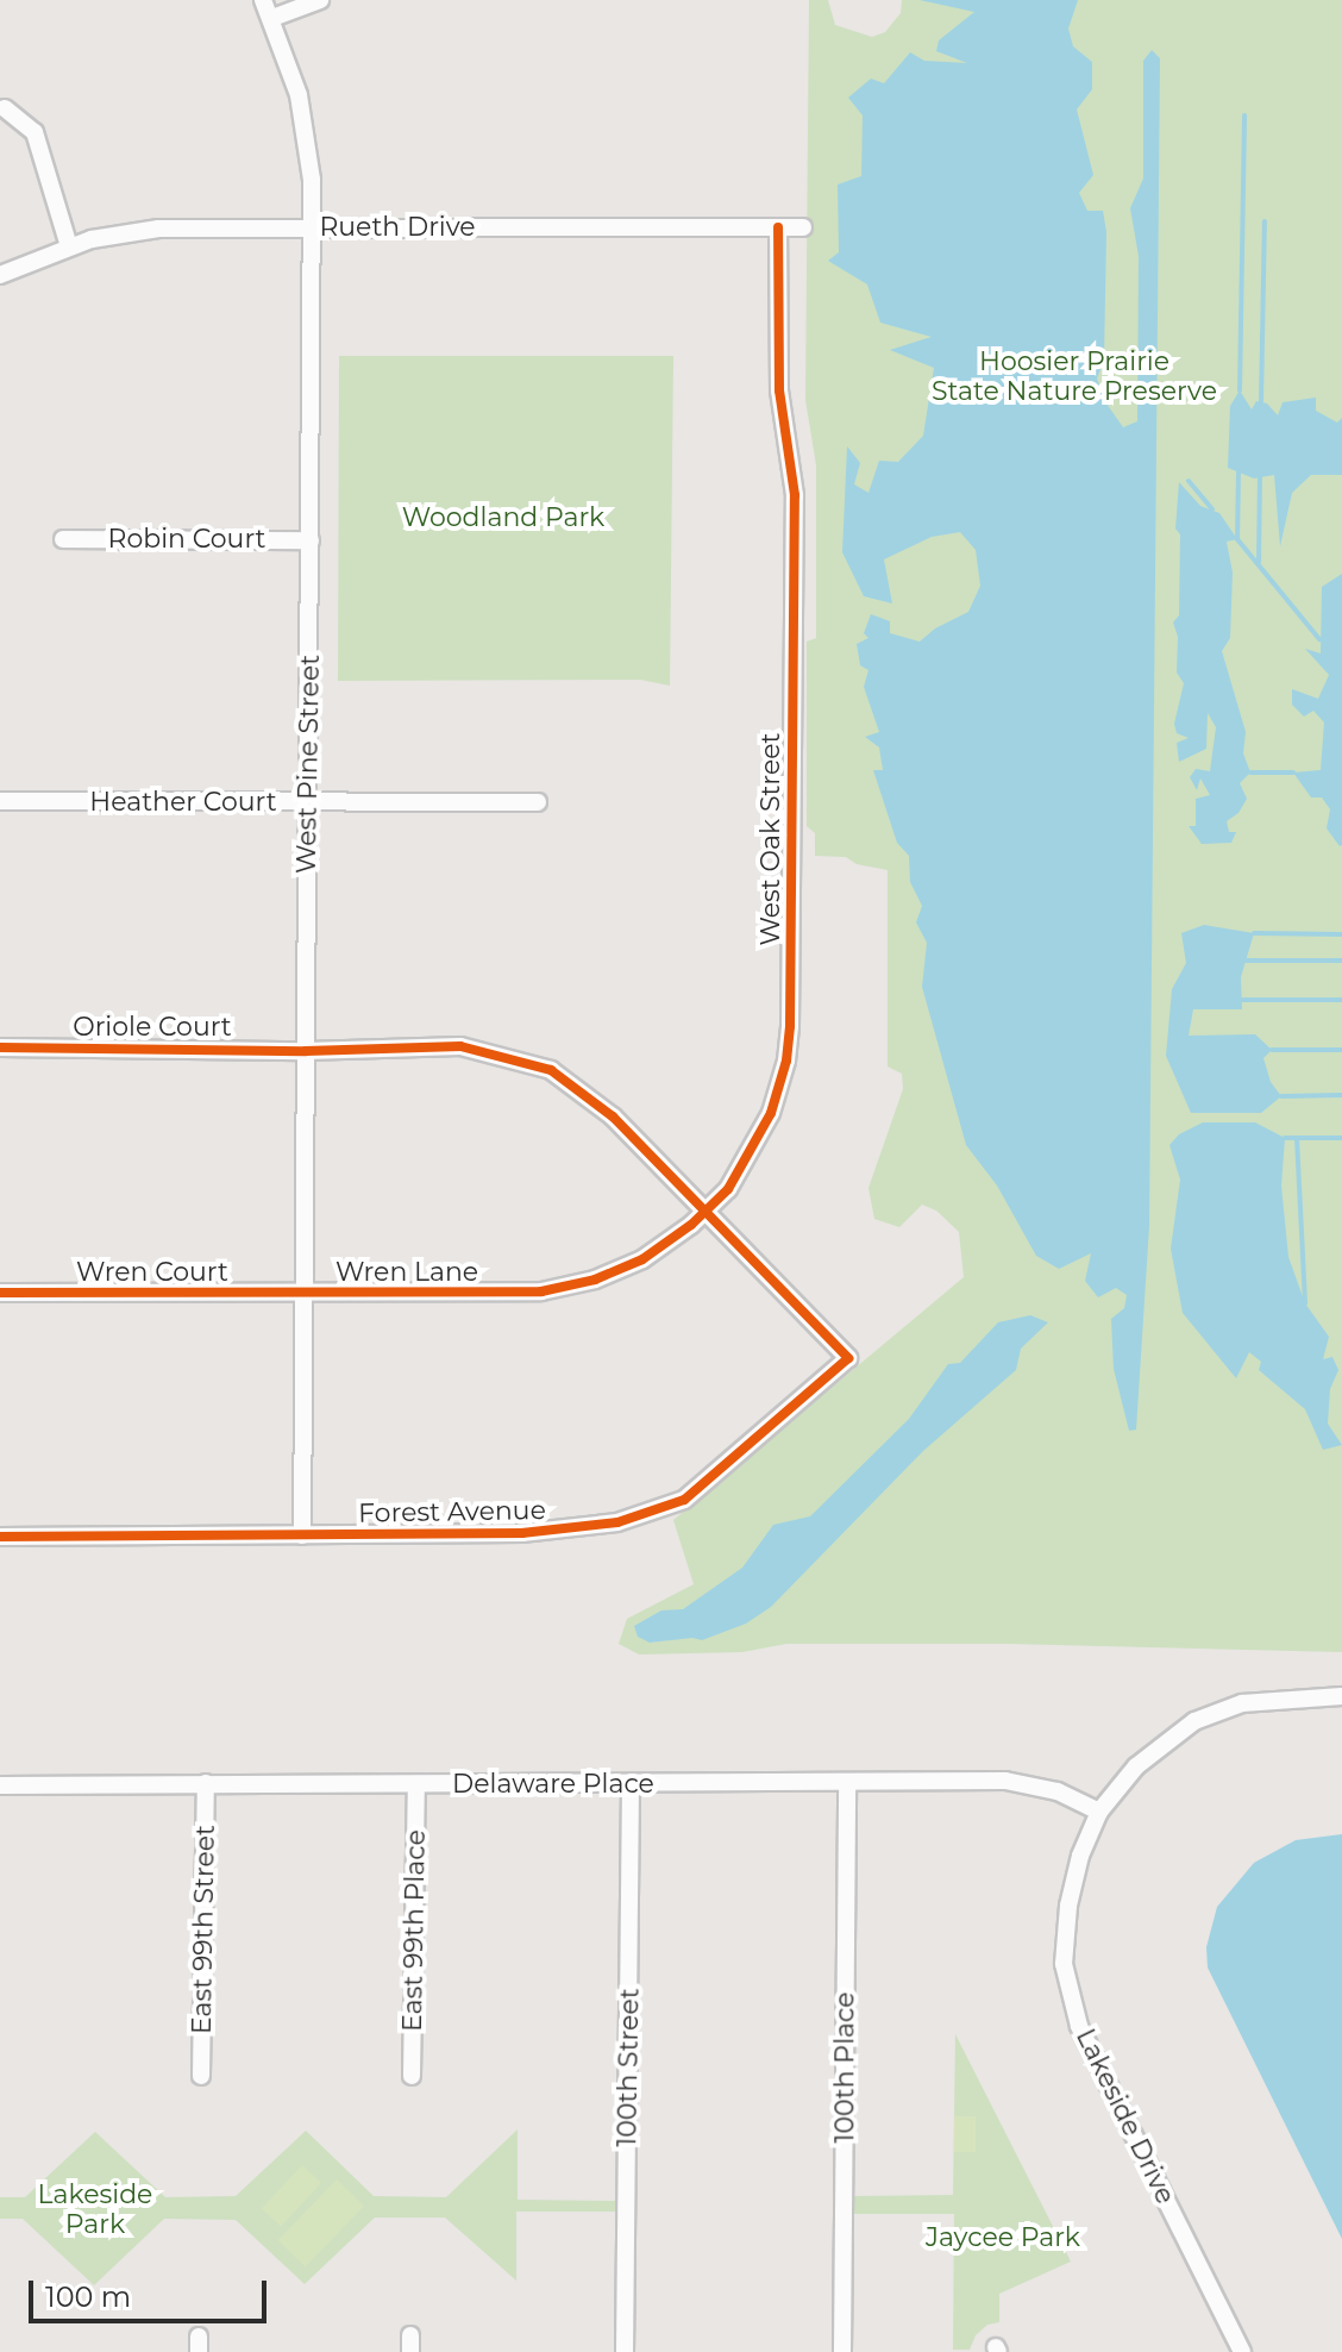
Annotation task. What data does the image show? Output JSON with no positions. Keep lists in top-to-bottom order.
{
  "streets": {
    "street": [
      "Rueth Drive",
      "Robin Court",
      "West Pine Street",
      "Heather Court",
      "West Oak Street",
      "Oriole Court",
      "Wren Court",
      "Wren Lane",
      "Forest Avenue",
      "Delaware Place",
      "East 99th Street",
      "East 99th Place",
      "100th Street",
      "100th Place",
      "Lakeside Drive"
    ]
  },
  "crossings": [
    ["Rueth Drive", "West Pine Street"],
    ["Rueth Drive", "West Oak Street"],
    ["Robin Court", "West Pine Street"],
    ["West Pine Street", "Heather Court"],
    ["West Pine Street", "Oriole Court"],
    ["West Pine Street", "Wren Court"],
    ["West Pine Street", "Wren Lane"],
    ["West Pine Street", "Forest Avenue"],
    ["West Oak Street", "Oriole Court"],
    ["West Oak Street", "Wren Lane"],
    ["Oriole Court", "Forest Avenue"],
    ["Wren Court", "Wren Lane"],
    ["Delaware Place", "East 99th Street"],
    ["Delaware Place", "East 99th Place"],
    ["Delaware Place", "100th Street"],
    ["Delaware Place", "100th Place"],
    ["Delaware Place", "Lakeside Drive"]
  ],
  "parks": [
    "Hoosier Prairie State Nature Preserve",
    "Woodland Park",
    "Lakeside Park",
    "Jaycee Park"
  ],
  "scale_bar": "100 m"
}
